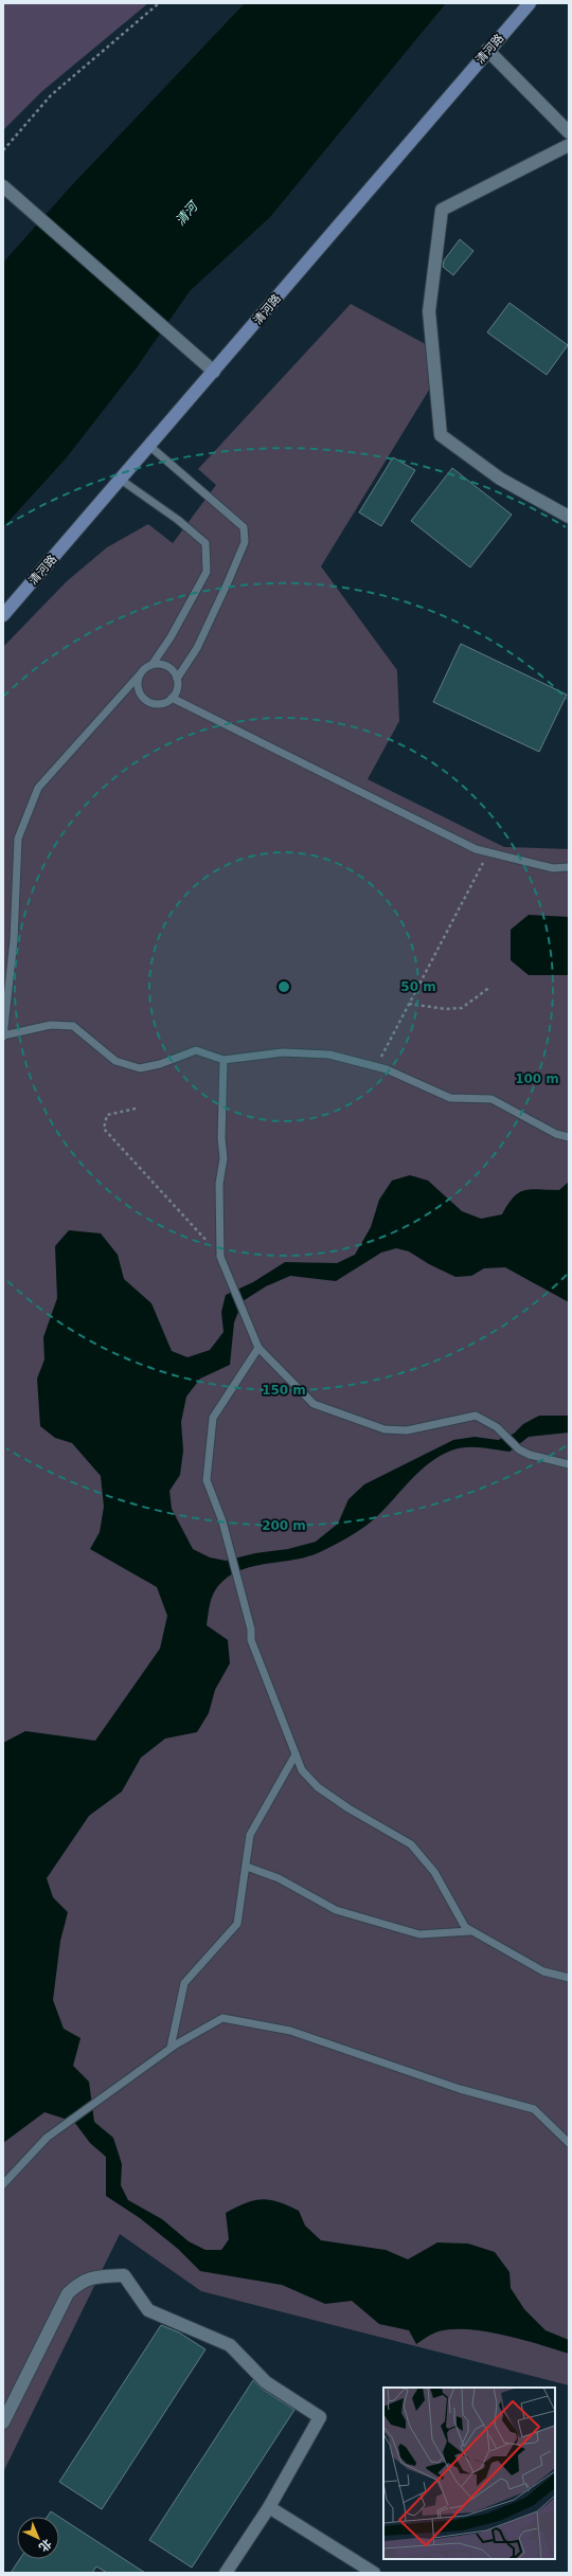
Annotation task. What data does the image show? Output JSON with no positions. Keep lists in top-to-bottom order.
{
  "streets": {
    "street": ["清河路"]
  },
  "water": ["清河"],
  "north": "bottom right",
  "rings": [
    "50 m",
    "100 m",
    "150 m",
    "200 m"
  ]
}
